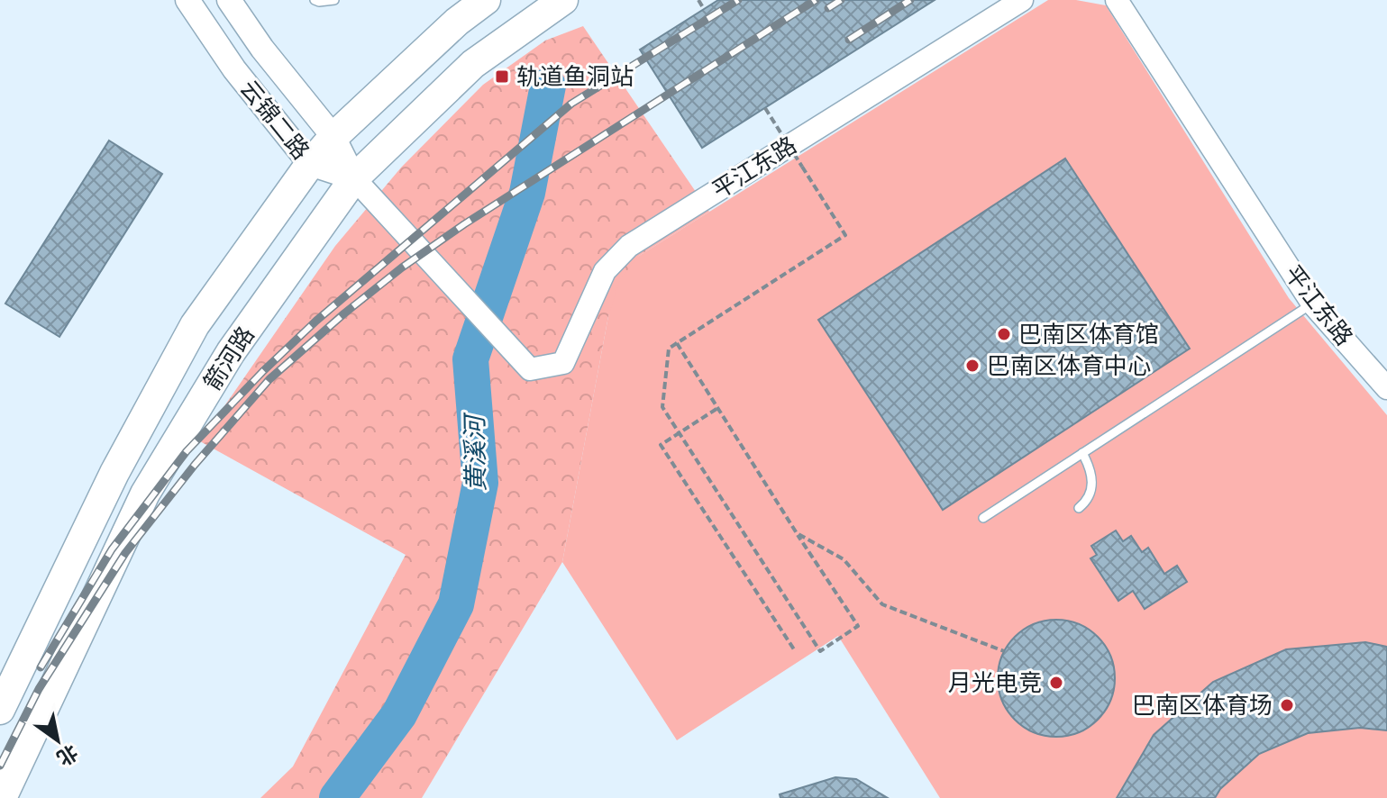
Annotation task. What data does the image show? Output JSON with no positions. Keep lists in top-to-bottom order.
{
  "streets": {
    "highway": ["箭河路"],
    "main road": ["云锦二路"],
    "street": ["平江东路"]
  },
  "crossings": [
    ["云锦二路", "平江东路"],
    ["云锦二路", "箭河路"],
    ["平江东路", "箭河路"]
  ],
  "water": ["黄溪河"],
  "places": {
    "transit": ["轨道鱼洞站"],
    "other": [
      "巴南区体育馆",
      "巴南区体育中心",
      "月光电竞",
      "巴南区体育场"
    ]
  },
  "north": "bottom right"
}
